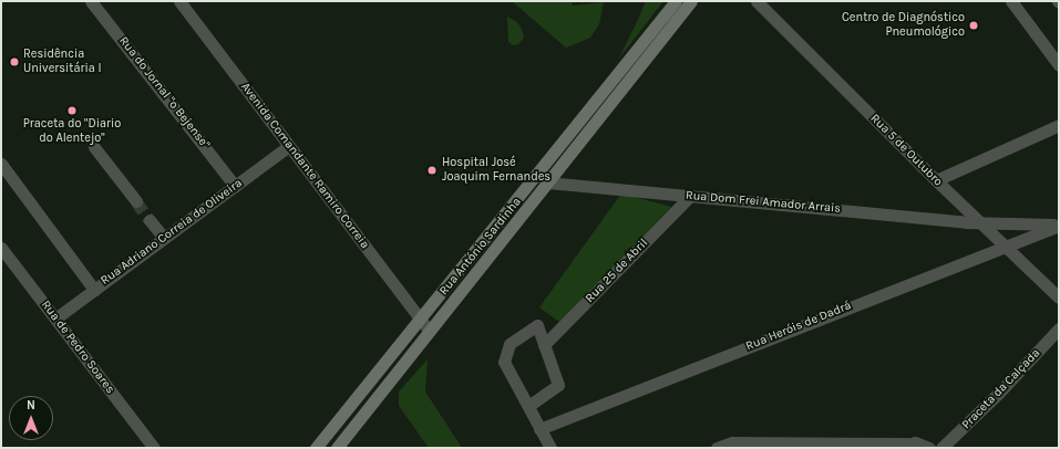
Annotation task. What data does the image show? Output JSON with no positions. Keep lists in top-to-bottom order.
{
  "streets": {
    "main road": ["Rua António Sardinha"],
    "street": [
      "Rua do Jornal \"o Bejense\"",
      "Rua 5 de Outubro",
      "Avenida Comandante Ramiro Correia",
      "Rua Dom Frei Amador Arrais",
      "Rua Adriano Correia de Oliveira",
      "Rua 25 de Abril",
      "Rua Heróis de Dadrá",
      "Rua de Pedro Soares",
      "Praceta da Calçada"
    ]
  },
  "crossings": [
    ["Rua do Jornal \"o Bejense\"", "Rua Adriano Correia de Oliveira"],
    ["Rua 5 de Outubro", "Rua Dom Frei Amador Arrais"],
    ["Rua 5 de Outubro", "Rua Heróis de Dadrá"],
    ["Avenida Comandante Ramiro Correia", "Rua Adriano Correia de Oliveira"],
    ["Avenida Comandante Ramiro Correia", "Rua António Sardinha"],
    ["Rua Dom Frei Amador Arrais", "Rua António Sardinha"],
    ["Rua Dom Frei Amador Arrais", "Rua 25 de Abril"],
    ["Rua Dom Frei Amador Arrais", "Rua Heróis de Dadrá"],
    ["Rua Adriano Correia de Oliveira", "Rua de Pedro Soares"]
  ],
  "places": [
    "Centro de Diagnóstico Pneumológico",
    "Residência Universitária I",
    "Praceta do \"Diario do Alentejo\"",
    "Hospital José Joaquim Fernandes"
  ],
  "north": "top"
}
